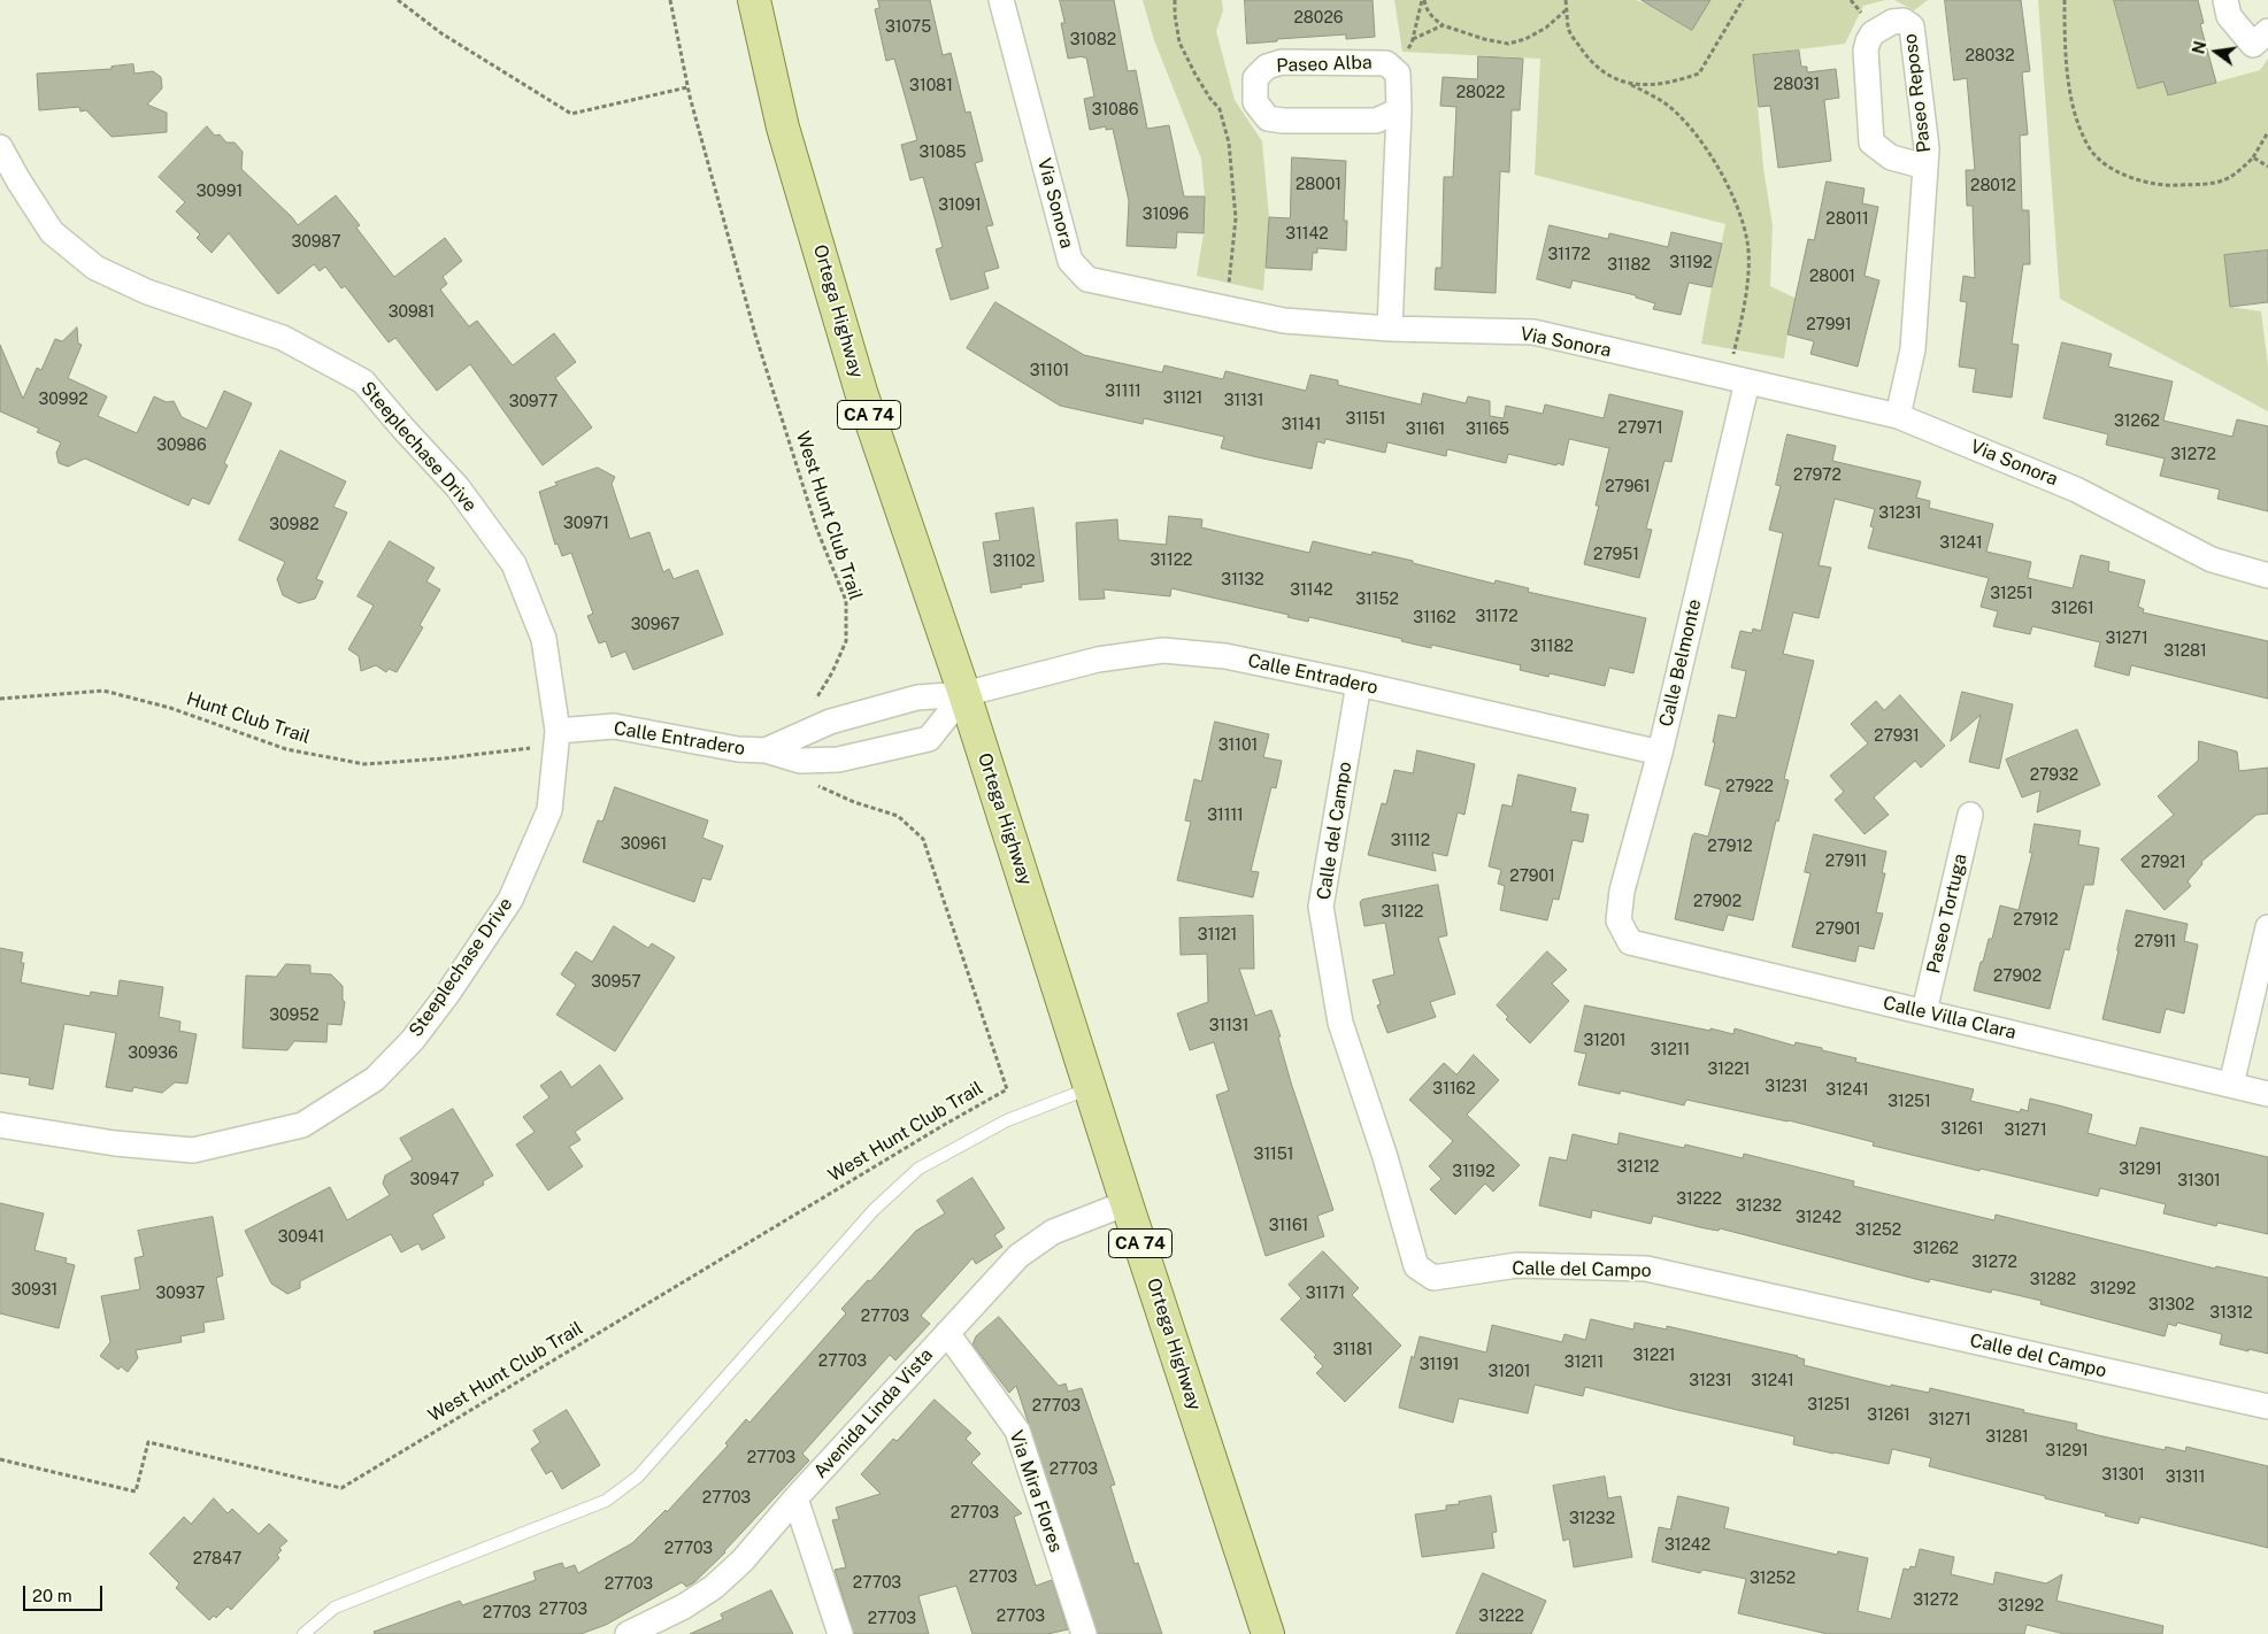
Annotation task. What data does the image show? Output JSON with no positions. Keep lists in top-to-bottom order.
{
  "streets": {
    "main road": ["Ortega Highway", "CA 74"],
    "street": [
      "Paseo Alba",
      "Paseo Reposo",
      "Via Sonora",
      "Steeplechase Drive",
      "Calle Belmonte",
      "Calle Entradero",
      "Calle del Campo",
      "Paseo Tortuga",
      "Calle Villa Clara",
      "Avenida Linda Vista",
      "Via Mira Flores"
    ],
    "path": ["West Hunt Club Trail", "Hunt Club Trail"]
  },
  "crossings": [
    ["Paseo Alba", "Via Sonora"],
    ["Paseo Reposo", "Via Sonora"],
    ["Via Sonora", "Calle Belmonte"],
    ["Ortega Highway", "Calle Entradero"],
    ["Ortega Highway", "Avenida Linda Vista"],
    ["Steeplechase Drive", "Calle Entradero"],
    ["Steeplechase Drive", "Hunt Club Trail"],
    ["West Hunt Club Trail", "Calle Entradero"],
    ["Calle Belmonte", "Calle Entradero"],
    ["Calle Belmonte", "Calle Villa Clara"],
    ["Calle Entradero", "Hunt Club Trail"],
    ["Calle Entradero", "Calle del Campo"],
    ["Paseo Tortuga", "Calle Villa Clara"],
    ["Avenida Linda Vista", "Via Mira Flores"]
  ],
  "house_numbers": [
    "28026",
    "31075",
    "31082",
    "28032",
    "28031",
    "31081",
    "28022",
    "31086",
    "31085",
    "28001",
    "28012",
    "30991",
    "31091",
    "31096",
    "28011",
    "31142",
    "30987",
    "31172",
    "31192",
    "31182",
    "28001",
    "30981",
    "27991",
    "31101",
    "31111",
    "31121",
    "30992",
    "31131",
    "30977",
    "31151",
    "31262",
    "31141",
    "27971",
    "31161",
    "31165",
    "30986",
    "31272",
    "27972",
    "27961",
    "31231",
    "30971",
    "30982",
    "31241",
    "27951",
    "31122",
    "31102",
    "31132",
    "31142",
    "31251",
    "31152",
    "31261",
    "31172",
    "31162",
    "30967",
    "31271",
    "31182",
    "31281",
    "27931",
    "31101",
    "27932",
    "27922",
    "31111",
    "31112",
    "30961",
    "27912",
    "27911",
    "27921",
    "27901",
    "27902",
    "31122",
    "27912",
    "27901",
    "31121",
    "27911",
    "27902",
    "30957",
    "30952",
    "31131",
    "31201",
    "31211",
    "30936",
    "31221",
    "31231",
    "31162",
    "31241",
    "31251",
    "31261",
    "31271",
    "31151",
    "31212",
    "31291",
    "31192",
    "30947",
    "31301",
    "31222",
    "31232",
    "31242",
    "31161",
    "31252",
    "30941",
    "31262",
    "31272",
    "31282",
    "31292",
    "30931",
    "30937",
    "31171",
    "31302",
    "31312",
    "27703",
    "31181",
    "31221",
    "27703",
    "31211",
    "31191",
    "31201",
    "31231",
    "31241",
    "31251",
    "27703",
    "31261",
    "31271",
    "31281",
    "31291",
    "27703",
    "27703",
    "31301",
    "31311",
    "27703",
    "27703",
    "31232",
    "31242",
    "27703",
    "27847",
    "27703",
    "31252",
    "27703",
    "27703",
    "31272",
    "31292",
    "27703",
    "27703",
    "27703",
    "31222",
    "27703"
  ],
  "scale_bar": "20 m",
  "north": "left"
}
